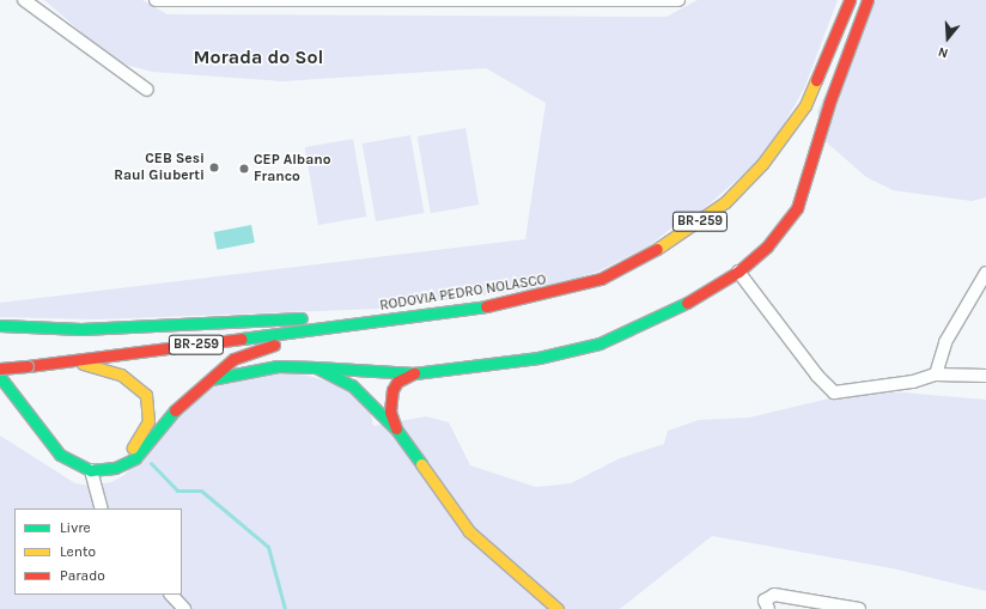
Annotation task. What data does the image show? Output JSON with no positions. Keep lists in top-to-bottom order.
{
  "streets": {
    "main road": ["BR-259", "RODOVIA PEDRO NOLASCO"]
  },
  "districts": ["Morada do Sol"],
  "places": ["CEB Sesi Raul Giuberti", "CEP Albano Franco"],
  "legend": ["Livre", "Lento", "Parado"],
  "north": "bottom"
}
